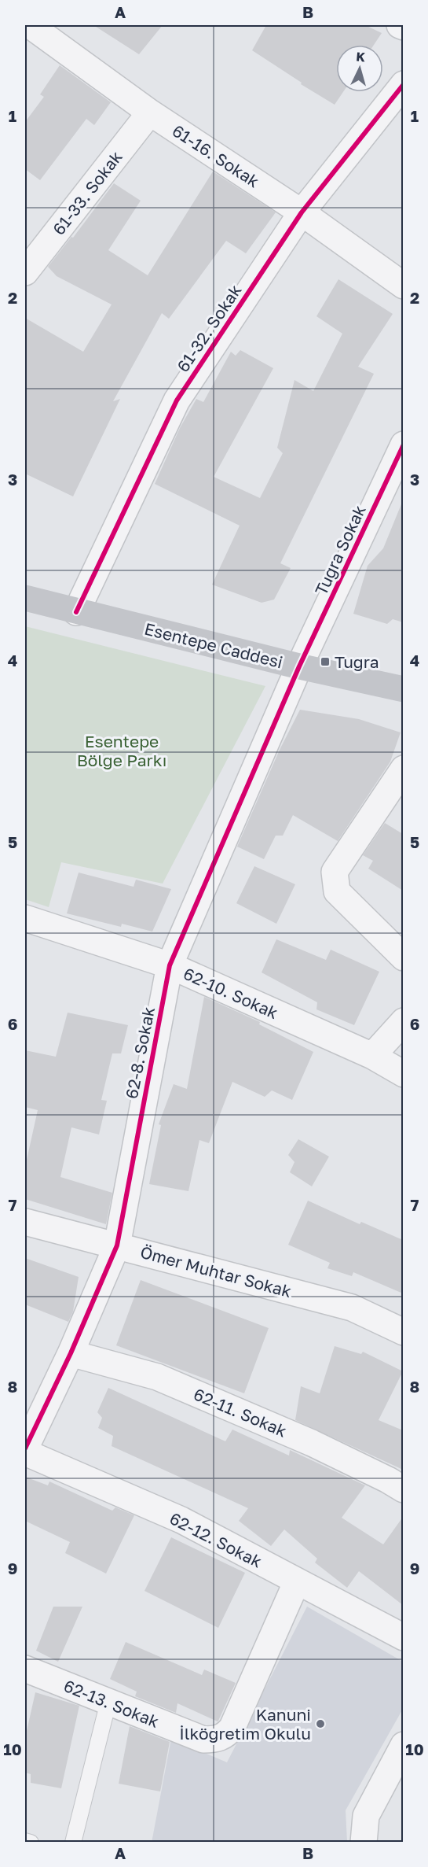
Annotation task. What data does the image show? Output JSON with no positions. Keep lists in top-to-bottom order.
{
  "streets": {
    "street": [
      "61-16. Sokak",
      "61-33. Sokak",
      "61-32. Sokak",
      "Tuğra Sokak",
      "Esentepe Caddesi",
      "62-10. Sokak",
      "62-8. Sokak",
      "Ömer Muhtar Sokak",
      "62-11. Sokak",
      "62-12. Sokak",
      "62-13. Sokak"
    ]
  },
  "crossings": [
    ["61-16. Sokak", "61-33. Sokak"],
    ["61-16. Sokak", "61-32. Sokak"],
    ["61-32. Sokak", "Esentepe Caddesi"],
    ["Tuğra Sokak", "Esentepe Caddesi"],
    ["Tuğra Sokak", "62-8. Sokak"],
    ["Esentepe Caddesi", "62-8. Sokak"],
    ["62-10. Sokak", "62-8. Sokak"],
    ["62-8. Sokak", "Ömer Muhtar Sokak"],
    ["62-8. Sokak", "62-11. Sokak"],
    ["62-12. Sokak", "62-13. Sokak"]
  ],
  "parks": ["Esentepe Bölge Parkı"],
  "places": {
    "transit": ["Tuğra"],
    "other": ["Kanuni İlköğretim Okulu"]
  },
  "north": "top",
  "grid": {
    "columns": ["A", "B"],
    "rows": [
      "1",
      "2",
      "3",
      "4",
      "5",
      "6",
      "7",
      "8",
      "9",
      "10"
    ]
  }
}
